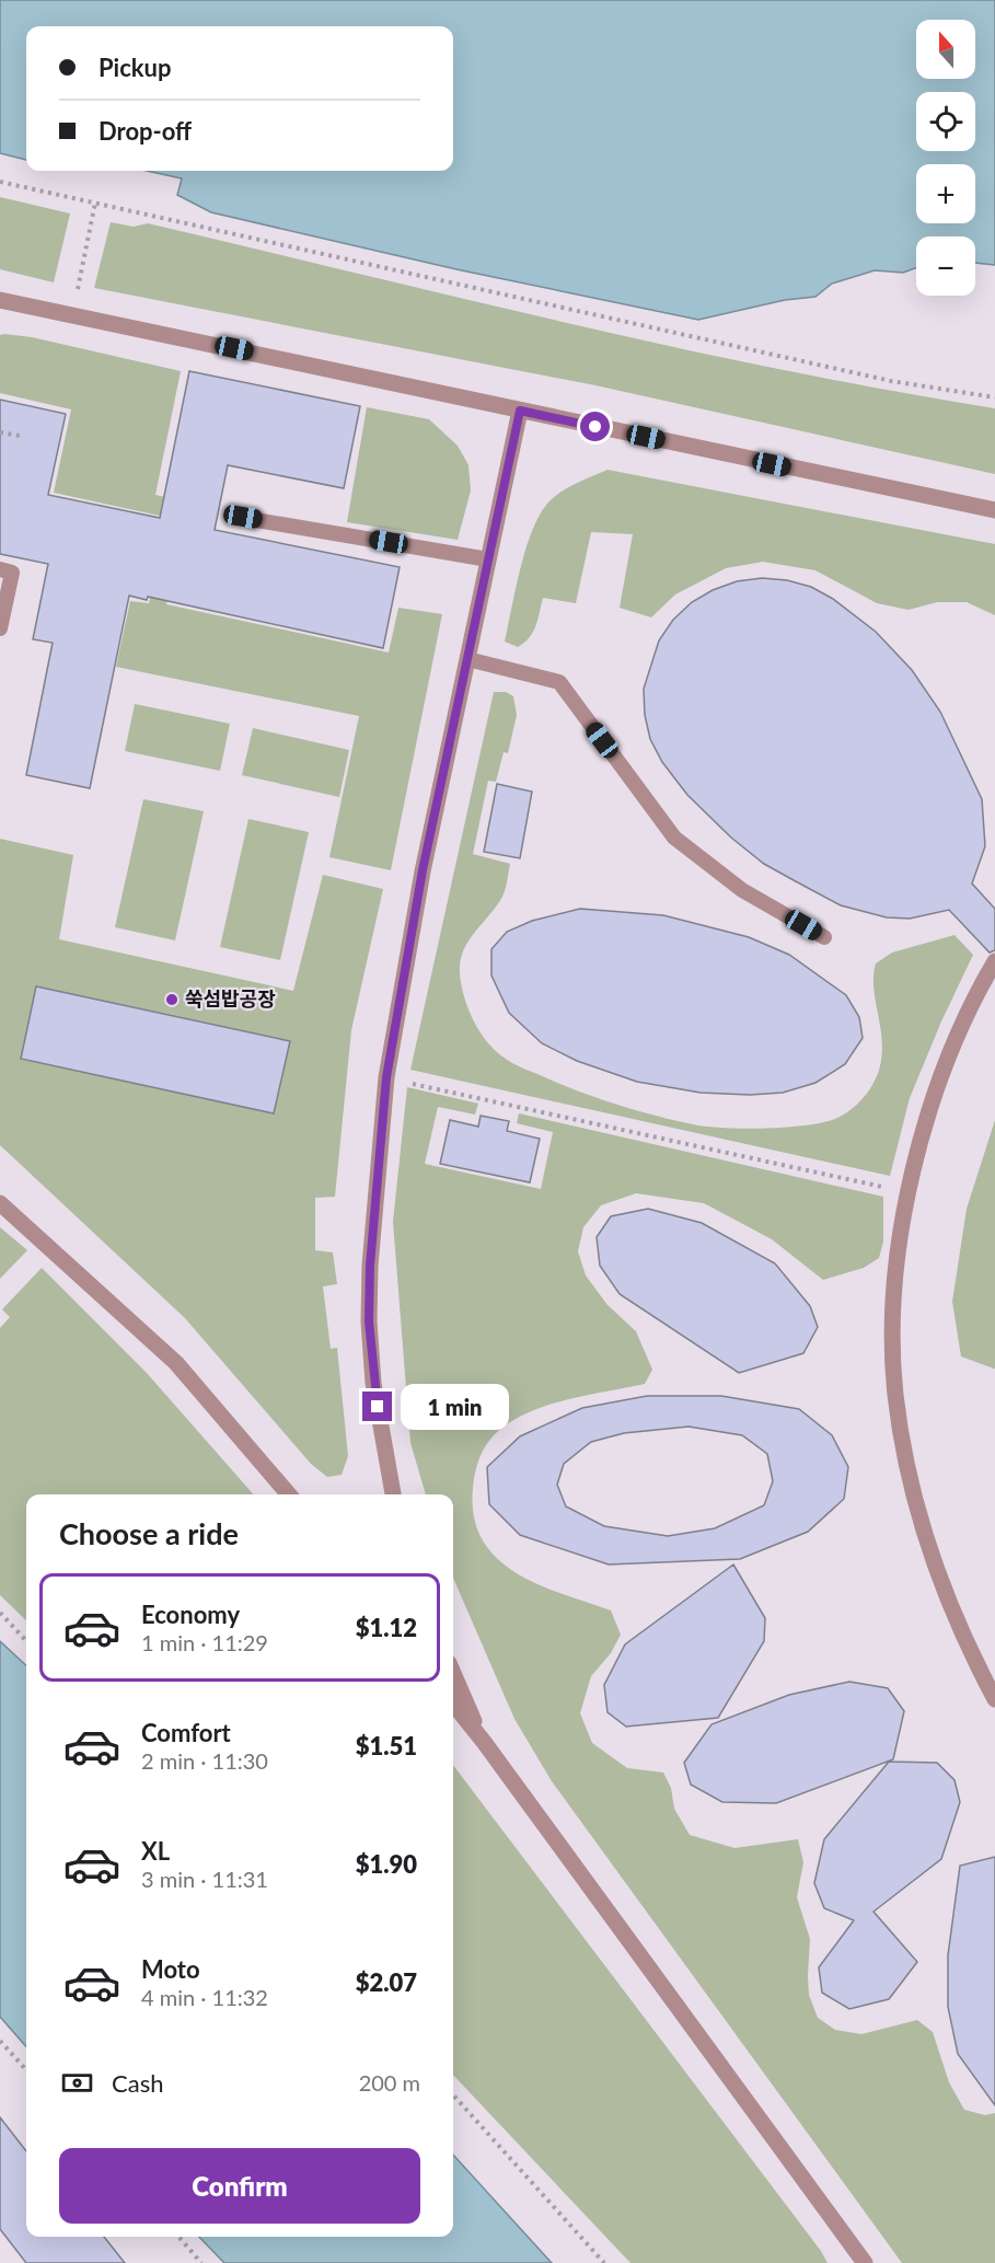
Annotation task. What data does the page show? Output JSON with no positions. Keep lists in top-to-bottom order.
{
  "places": ["쑥섬밥공장"],
  "north": "top",
  "page": {
    "map_buttons": ["+", "−"],
    "banner": ["Pickup", "Drop-off"],
    "bubble": "1 min",
    "heading": "Choose a ride",
    "list": [
      {
        "name": "Economy",
        "note": "1 min · 11:29",
        "value": "$1.12"
      },
      {
        "name": "Comfort",
        "note": "2 min · 11:30",
        "value": "$1.51"
      },
      {
        "name": "XL",
        "note": "3 min · 11:31",
        "value": "$1.90"
      },
      {
        "name": "Moto",
        "note": "4 min · 11:32",
        "value": "$2.07"
      }
    ],
    "pay": ["Cash", "200 m"],
    "buttons": "Confirm"
  }
}
